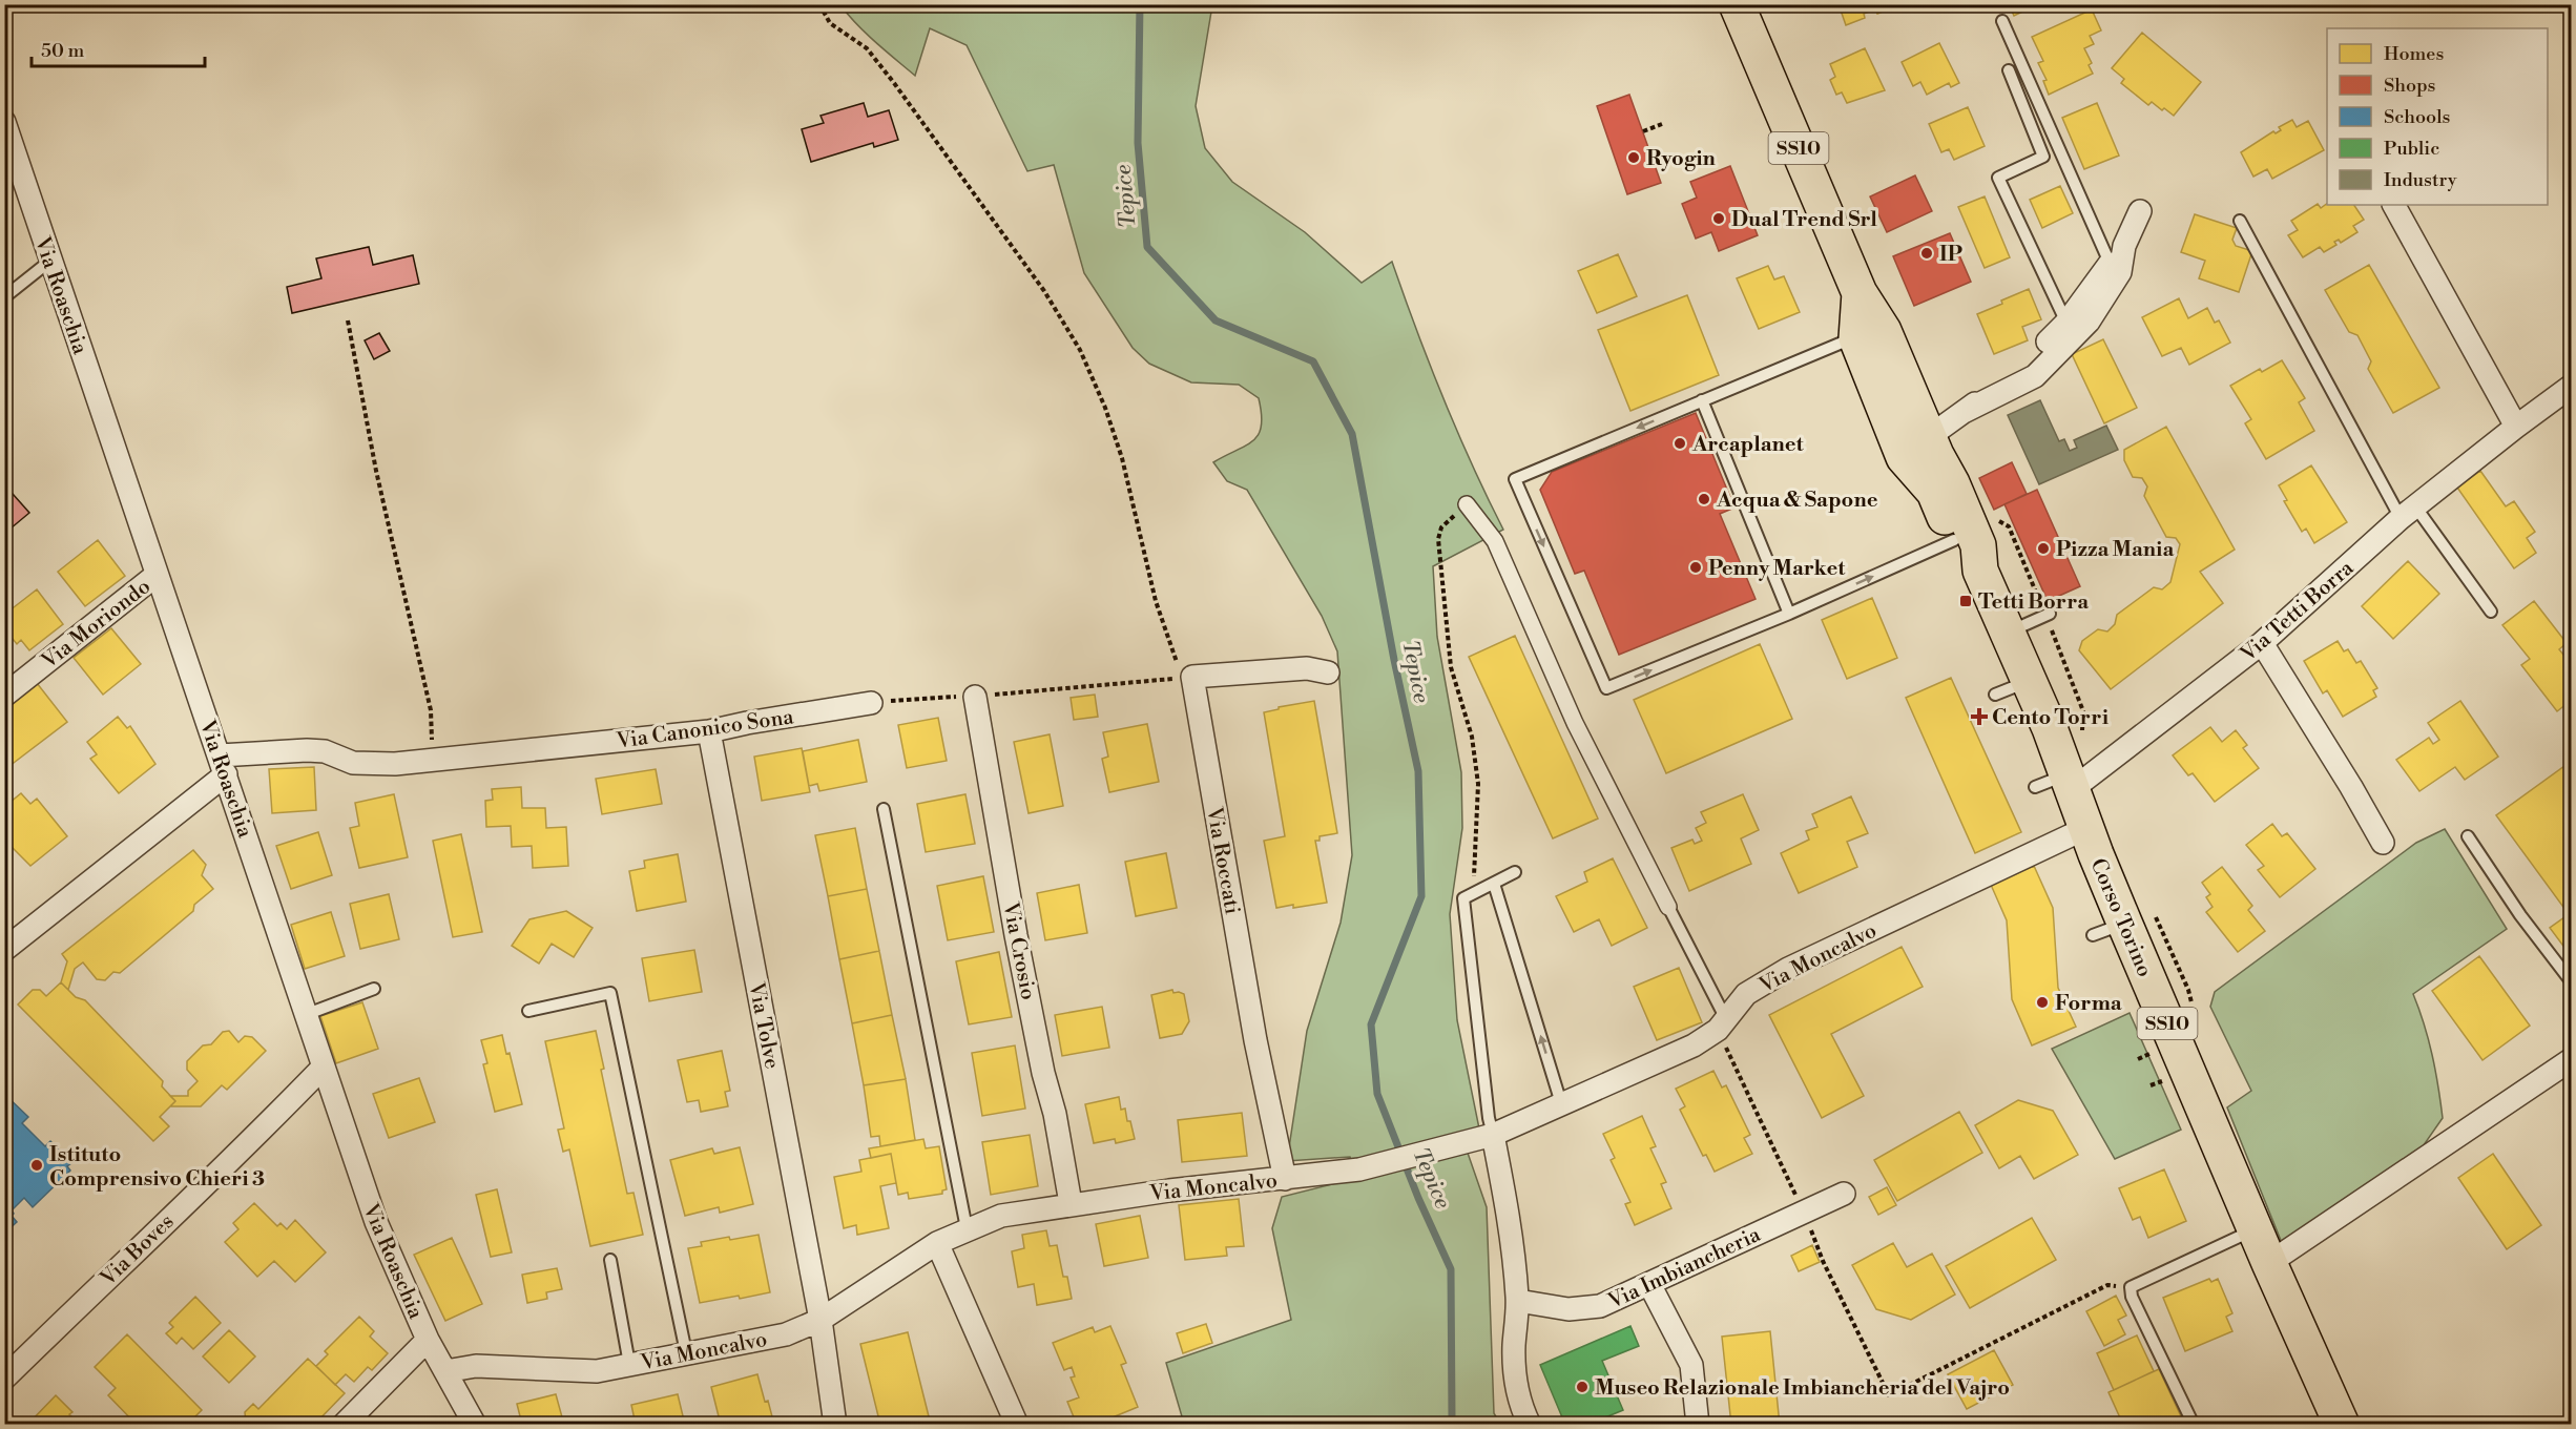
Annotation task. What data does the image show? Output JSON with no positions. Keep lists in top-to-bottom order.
{
  "streets": {
    "main road": ["SS10", "Corso Torino"],
    "street": [
      "Via Roaschia",
      "Via Tetti Borra",
      "Via Moriondo",
      "Via Canonico Sona",
      "Via Roccati",
      "Via Crosio",
      "Via Moncalvo",
      "Via Tolve",
      "Via Boves",
      "Via Imbiancheria"
    ]
  },
  "crossings": [
    ["Via Roaschia", "Via Moriondo"],
    ["Via Roaschia", "Via Canonico Sona"],
    ["Via Roaschia", "Via Moncalvo"],
    ["Via Roaschia", "Via Boves"],
    ["Via Tetti Borra", "Corso Torino"],
    ["Via Canonico Sona", "Via Tolve"],
    ["Via Roccati", "Via Moncalvo"],
    ["Corso Torino", "Via Moncalvo"],
    ["Via Crosio", "Via Moncalvo"],
    ["Via Moncalvo", "Via Tolve"]
  ],
  "water": ["Tepice"],
  "places": {
    "other": [
      "Ryogin",
      "Dual Trend Srl",
      "IP",
      "Arcaplanet",
      "Acqua & Sapone",
      "Pizza Mania",
      "Penny Market",
      "Forma",
      "Istituto Comprensivo Chieri 3",
      "Museo Relazionale Imbiancheria del Vajro"
    ],
    "transit": ["Tetti Borra"],
    "health": ["Cento Torri"]
  },
  "legend": [
    "Homes",
    "Shops",
    "Schools",
    "Public",
    "Industry"
  ],
  "scale_bar": "50 m"
}
